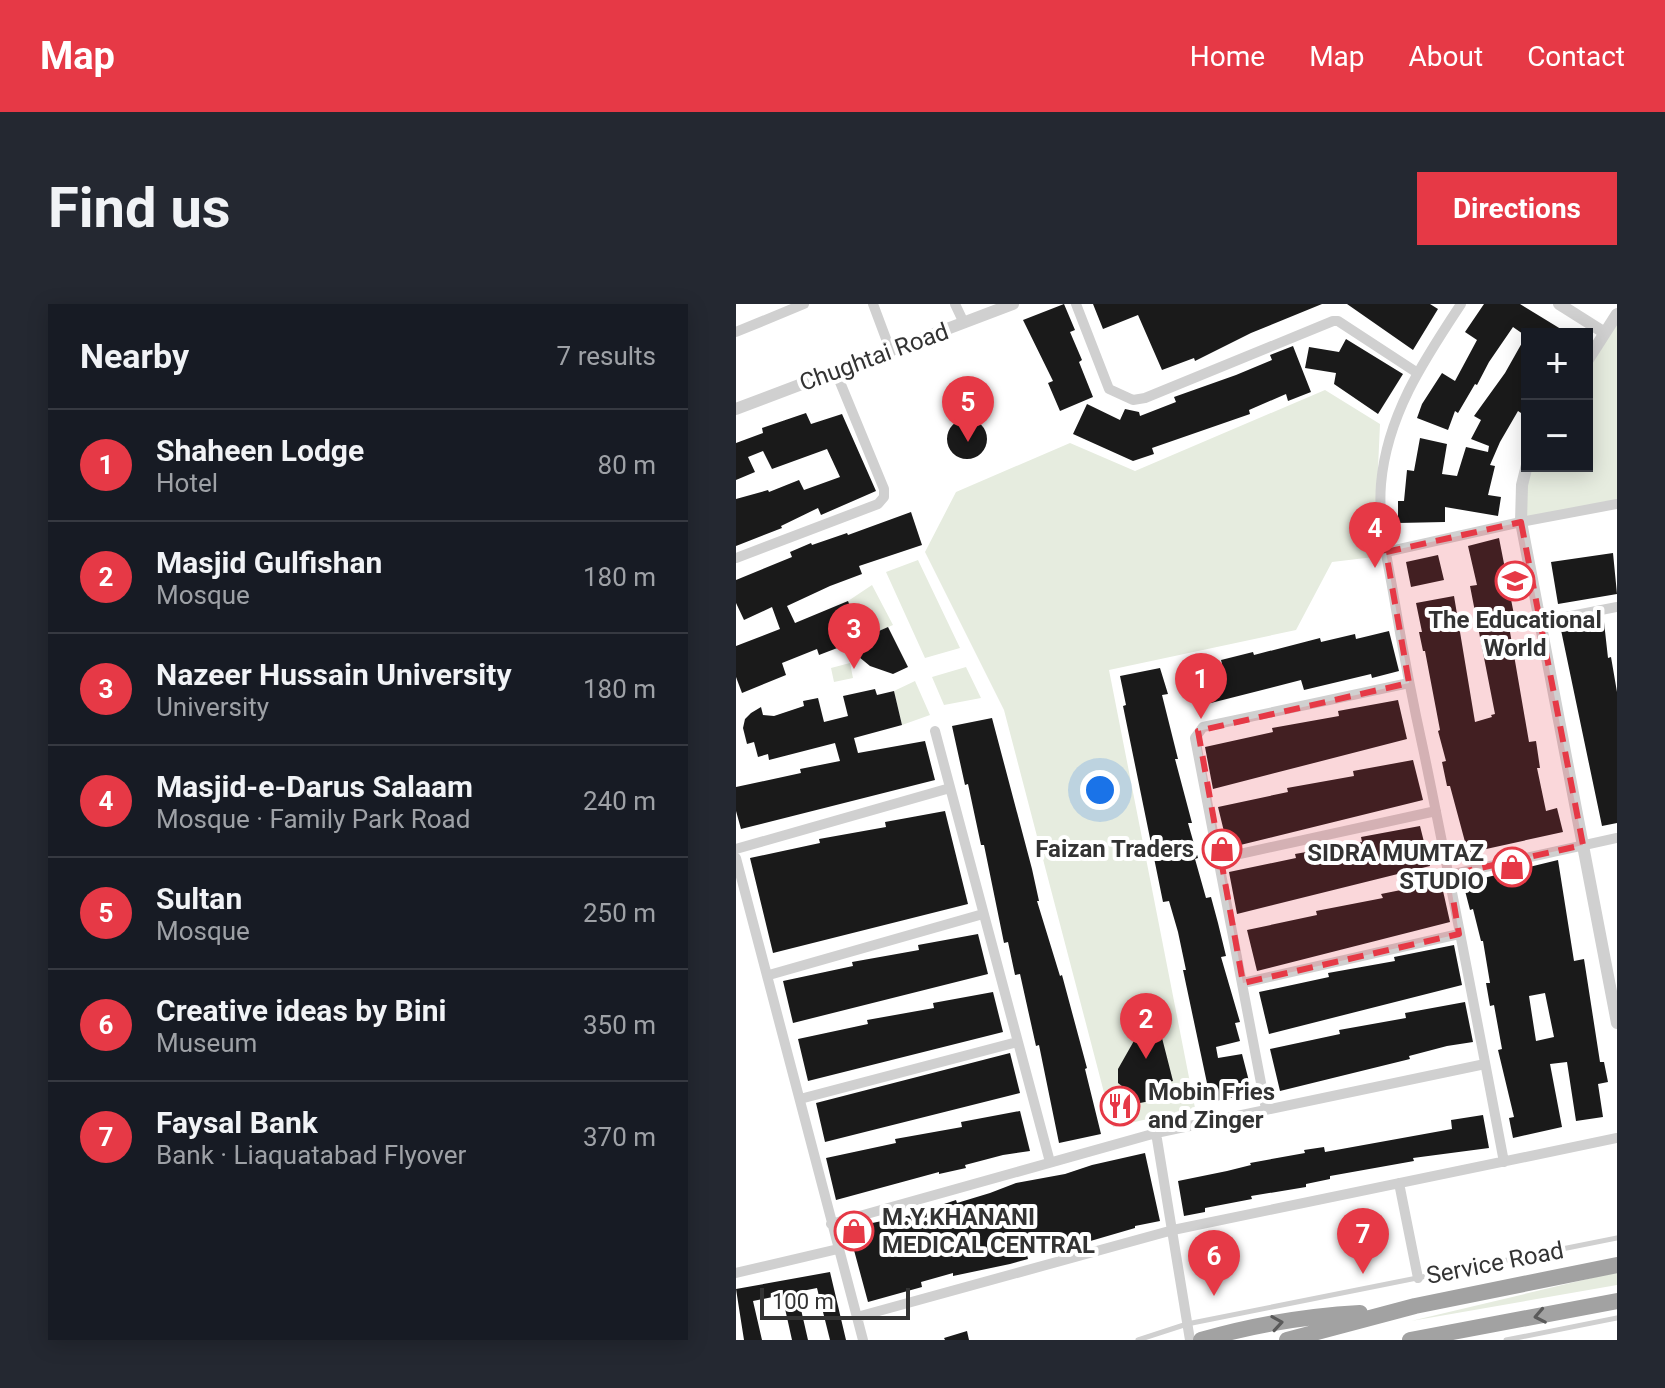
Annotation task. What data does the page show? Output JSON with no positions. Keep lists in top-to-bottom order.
{
  "streets": {
    "street": ["Chughtai Road"],
    "lane": ["Service Road"]
  },
  "places": {
    "school or university": ["The Educational World"],
    "shop": ["Faizan Traders", "SIDRA MUMTAZ STUDIO", "M.Y.KHANANI MEDICAL CENTRAL"],
    "restaurant": ["Mobin Fries and Zinger"]
  },
  "scale_bar": "100 m",
  "page": {
    "header": "Map",
    "nav": [
      "Home",
      "Map",
      "About",
      "Contact"
    ],
    "buttons": "Directions",
    "title": "Find us",
    "heading": ["Nearby", "7 results"],
    "map_buttons": ["+", "−"],
    "pins": [
      "5",
      "4",
      "3",
      "1",
      "2",
      "7",
      "6"
    ],
    "list": [
      {
        "mark": "1",
        "name": "Shaheen Lodge",
        "note": "Hotel",
        "value": "80 m"
      },
      {
        "mark": "2",
        "name": "Masjid Gulfishan",
        "note": "Mosque",
        "value": "180 m"
      },
      {
        "mark": "3",
        "name": "Nazeer Hussain University",
        "note": "University",
        "value": "180 m"
      },
      {
        "mark": "4",
        "name": "Masjid-e-Darus Salaam",
        "note": "Mosque · Family Park Road",
        "value": "240 m"
      },
      {
        "mark": "5",
        "name": "Sultan",
        "note": "Mosque",
        "value": "250 m"
      },
      {
        "mark": "6",
        "name": "Creative ideas by Bini",
        "note": "Museum",
        "value": "350 m"
      },
      {
        "mark": "7",
        "name": "Faysal Bank",
        "note": "Bank · Liaquatabad Flyover",
        "value": "370 m"
      }
    ],
    "scale": "100 m"
  }
}
